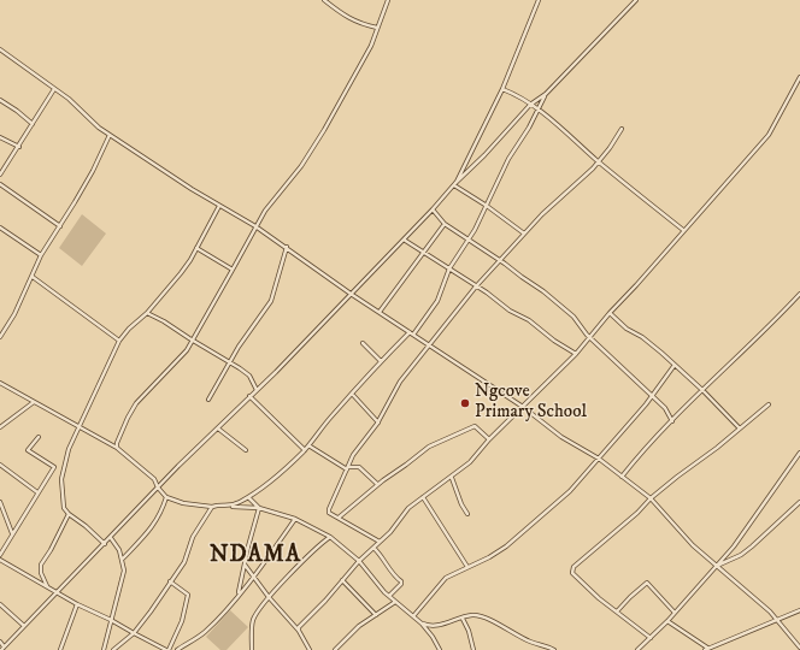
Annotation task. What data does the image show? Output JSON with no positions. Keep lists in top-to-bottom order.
{
  "districts": ["NDAMA"],
  "places": ["Ngcove Primary School"]
}
